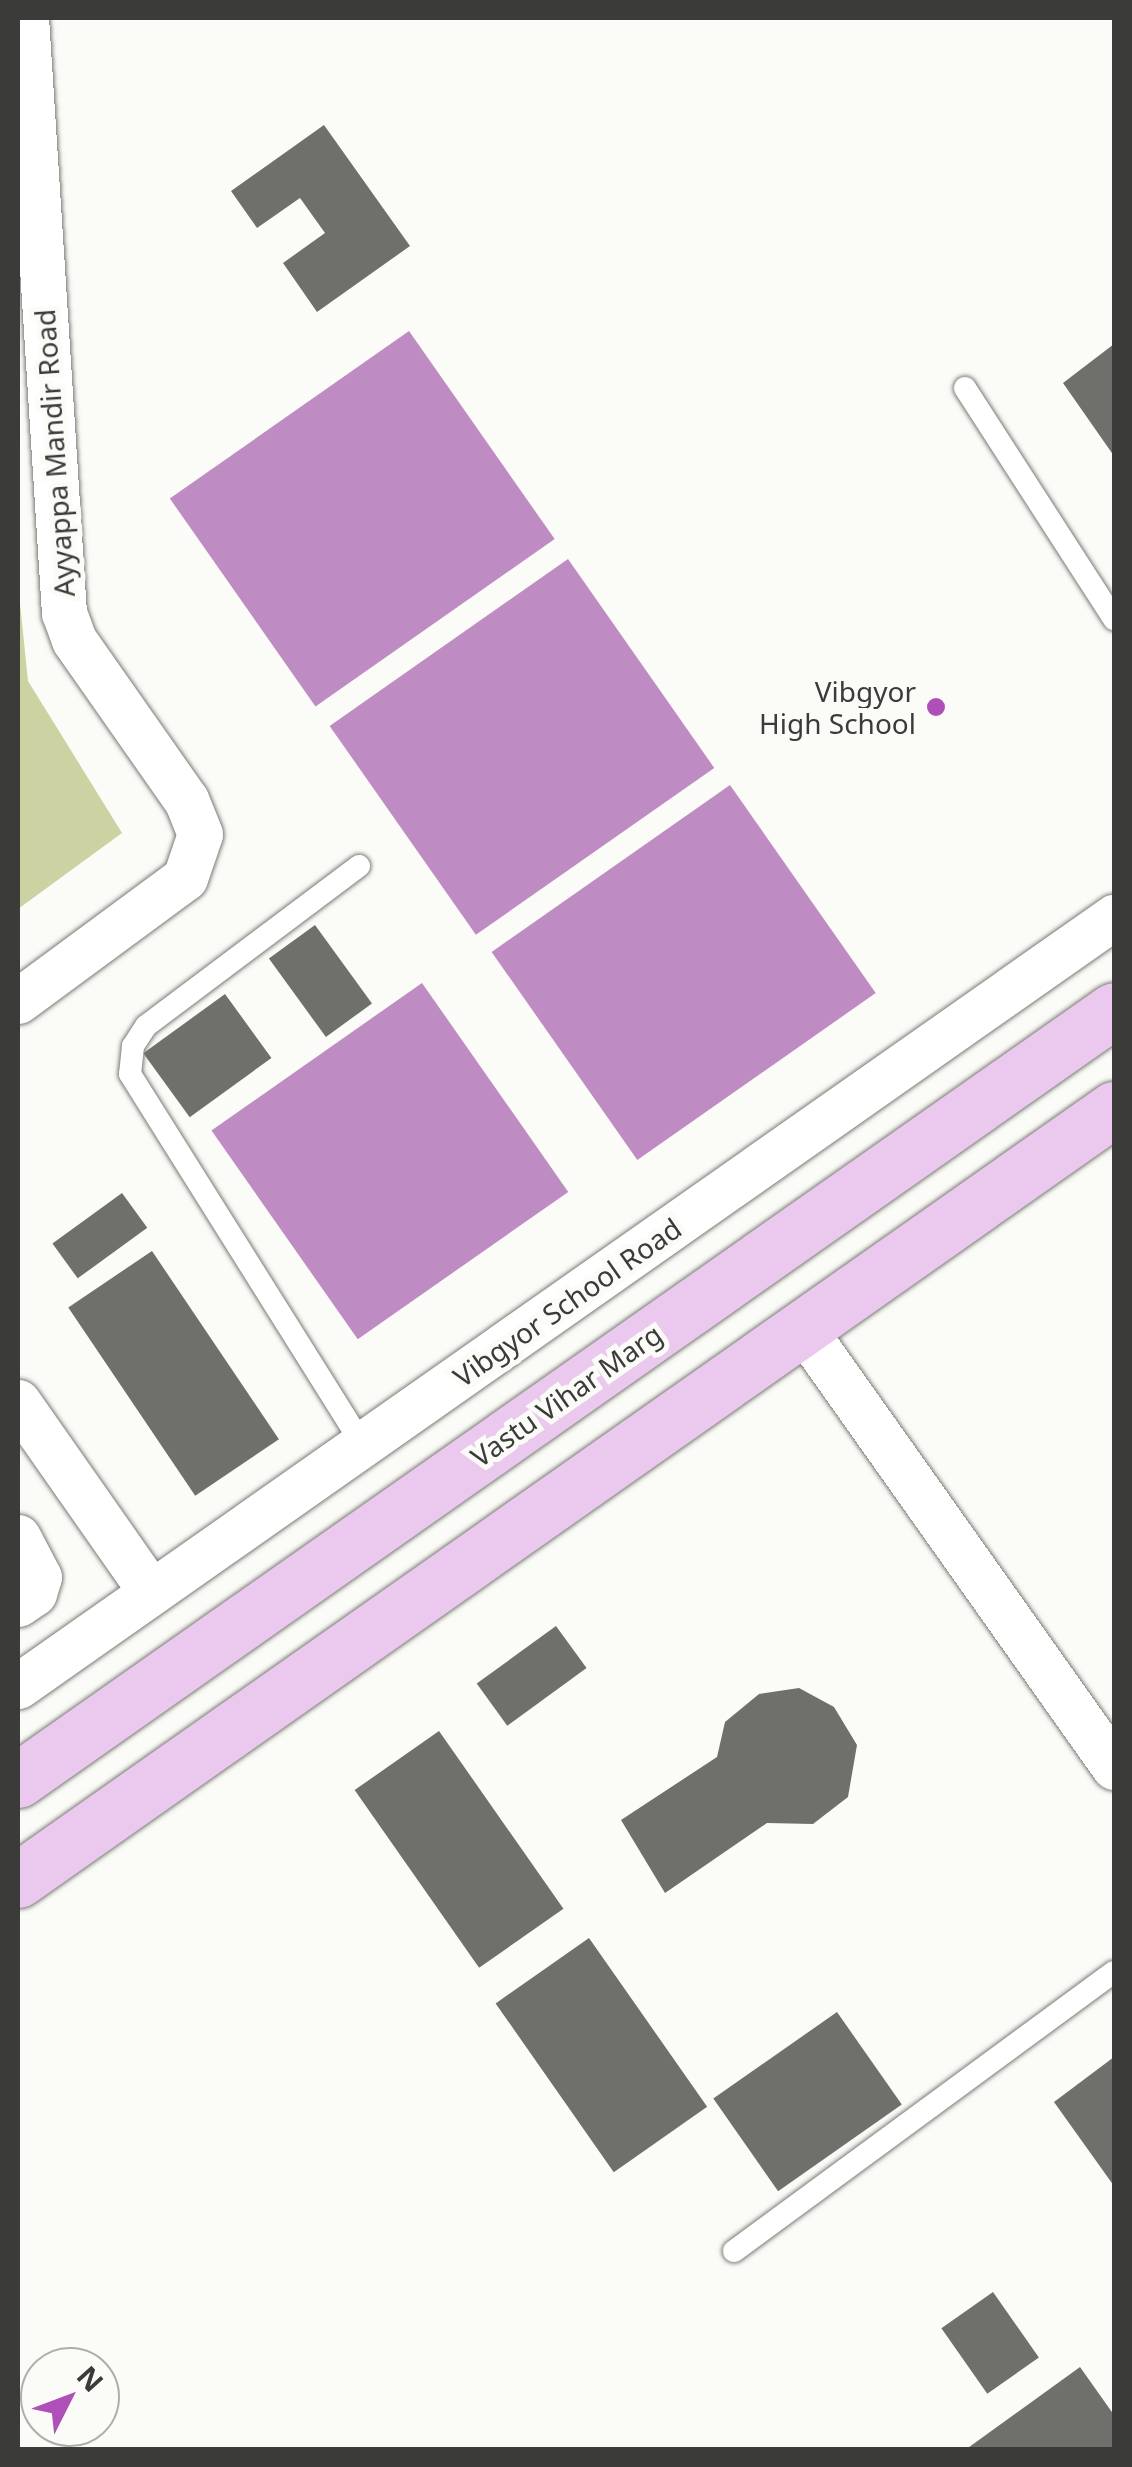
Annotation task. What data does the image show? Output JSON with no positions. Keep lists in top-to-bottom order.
{
  "streets": {
    "main road": ["Vastu Vihar Marg"],
    "street": ["Ayyappa Mandir Road", "Vibgyor School Road"]
  },
  "places": ["Vibgyor High School"],
  "north": "top right"
}
